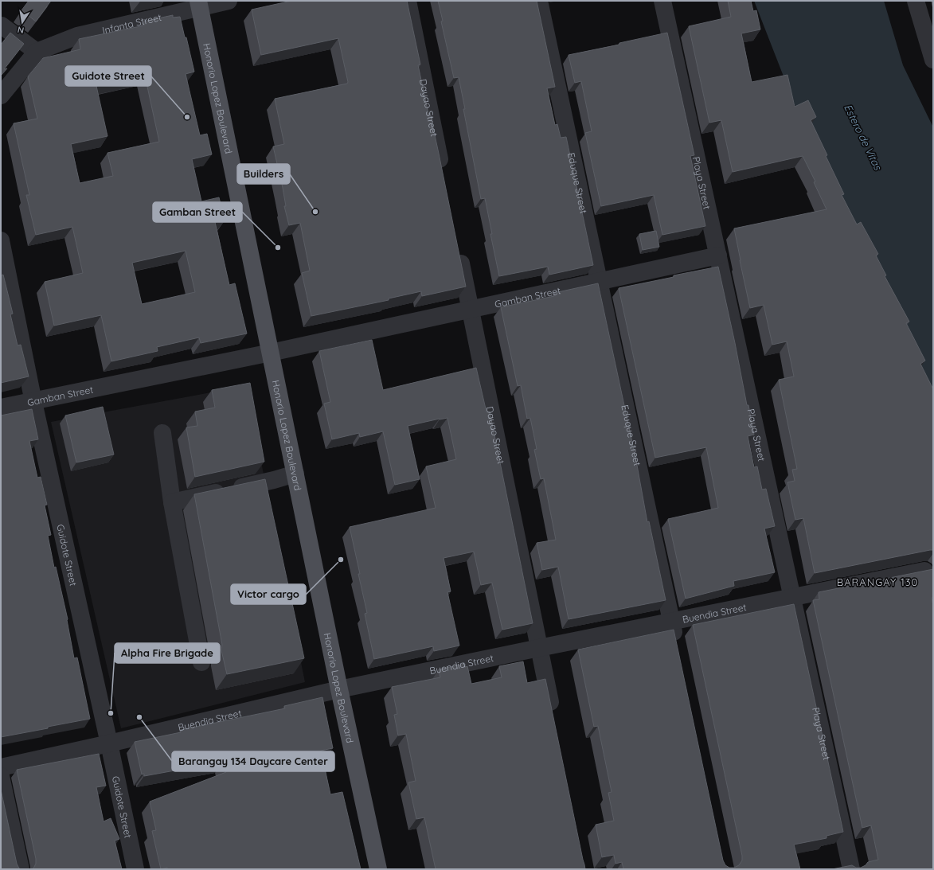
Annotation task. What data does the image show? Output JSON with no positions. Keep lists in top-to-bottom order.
{
  "streets": {
    "main road": ["Honorio Lopez Boulevard"],
    "street": [
      "Infanta Street",
      "Dayao Street",
      "Eduque Street",
      "Playa Street",
      "Gamban Street",
      "Guidote Street",
      "Buendia Street"
    ]
  },
  "crossings": [
    ["Infanta Street", "Honorio Lopez Boulevard"],
    ["Honorio Lopez Boulevard", "Gamban Street"],
    ["Honorio Lopez Boulevard", "Buendia Street"],
    ["Dayao Street", "Gamban Street"],
    ["Dayao Street", "Buendia Street"],
    ["Eduque Street", "Gamban Street"],
    ["Eduque Street", "Buendia Street"],
    ["Playa Street", "Gamban Street"],
    ["Playa Street", "Buendia Street"],
    ["Gamban Street", "Guidote Street"],
    ["Guidote Street", "Buendia Street"]
  ],
  "districts": ["BARANGAY 130"],
  "water": ["Estero de Vitas"],
  "places": [
    "Guidote Street",
    "Builders",
    "Gamban Street",
    "Victor cargo",
    "Alpha Fire Brigade",
    "Barangay 134 Daycare Center"
  ],
  "north": "bottom"
}
